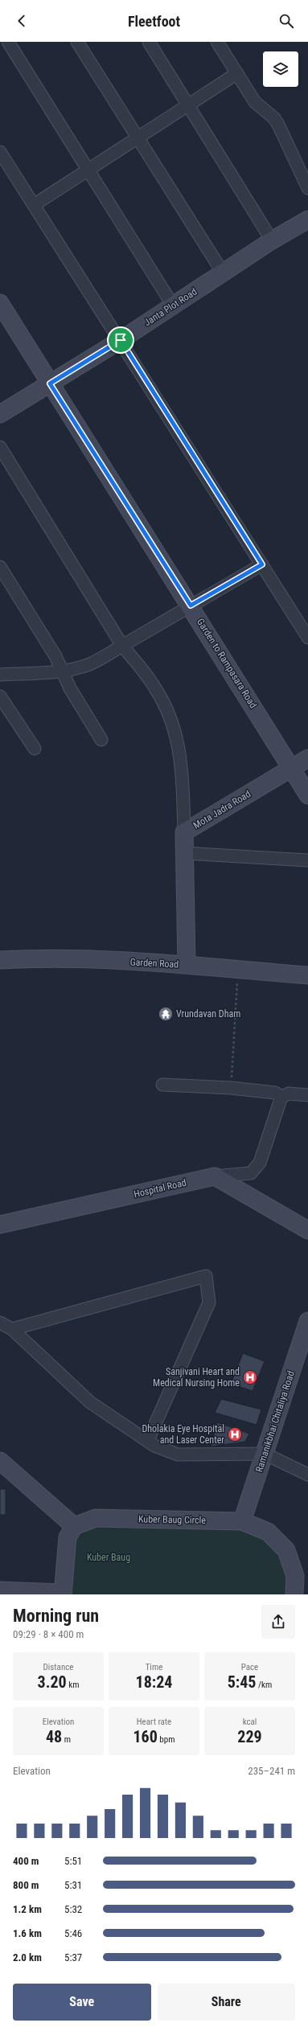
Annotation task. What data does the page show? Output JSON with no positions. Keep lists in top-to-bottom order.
{
  "streets": {
    "main road": [
      "Janta Plot Road",
      "Garden to Rampasara Road",
      "Mota Jadra Road",
      "Garden Road",
      "Hospital Road",
      "Ramanikbhai Chitaliya Road",
      "Kuber Baug Circle"
    ]
  },
  "crossings": [
    ["Janta Plot Road", "Garden to Rampasara Road"],
    ["Garden to Rampasara Road", "Mota Jadra Road"],
    ["Mota Jadra Road", "Garden Road"],
    ["Ramanikbhai Chitaliya Road", "Kuber Baug Circle"]
  ],
  "parks": ["Kuber Baug"],
  "places": {
    "temple": ["Vrundavan Dham"],
    "hospital": ["Sanjivani Heart and Medical Nursing Home", "Dholakia Eye Hospital and Laser Center"]
  },
  "page": {
    "header": "Fleetfoot",
    "heading": ["Morning run", "09:29 · 8 × 400 m"],
    "stats": [
      ["Distance", "3.20 km"],
      ["Time", "18:24"],
      ["Pace", "5:45 /km"],
      ["Elevation", "48 m"],
      ["Heart rate", "160 bpm"],
      ["kcal", "229"]
    ],
    "chart": ["Elevation", "235–241 m"],
    "list": [
      {
        "name": "400 m",
        "note": "5:51"
      },
      {
        "name": "800 m",
        "note": "5:31"
      },
      {
        "name": "1.2 km",
        "note": "5:32"
      },
      {
        "name": "1.6 km",
        "note": "5:46"
      },
      {
        "name": "2.0 km",
        "note": "5:37"
      }
    ],
    "buttons": ["Save", "Share"]
  }
}
